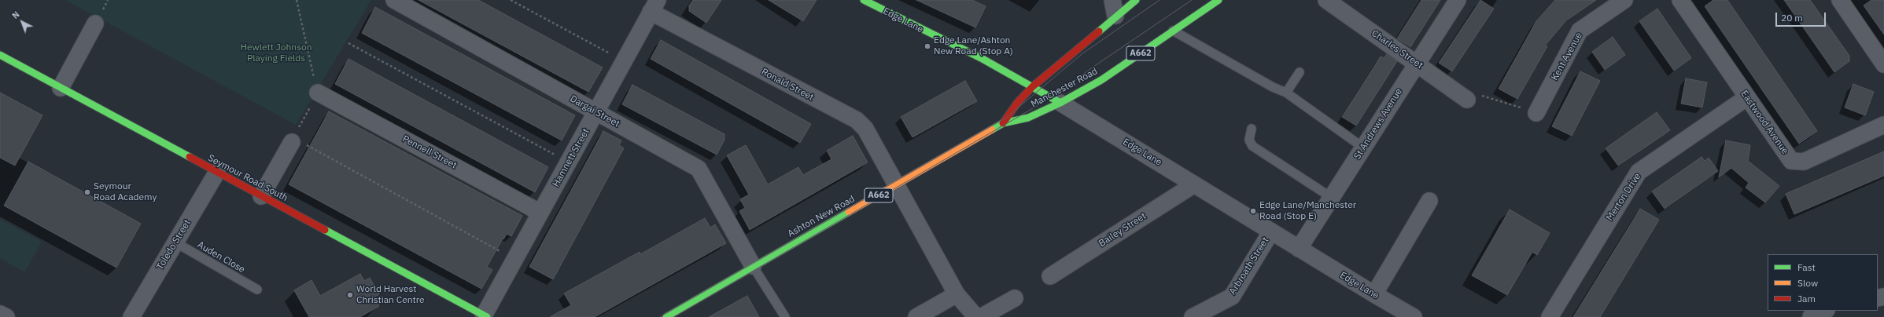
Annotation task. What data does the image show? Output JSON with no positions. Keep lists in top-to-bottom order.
{
  "streets": {
    "main road": [
      "Edge Lane",
      "A662",
      "Manchester Road",
      "Seymour Road South",
      "Ashton New Road"
    ],
    "street": [
      "Charles Street",
      "Kent Avenue",
      "Ronald Street",
      "Dargai Street",
      "Eastwood Avenue",
      "St Andrews Avenue",
      "Pennell Street",
      "Hamnett Street",
      "Merton Drive",
      "Bailey Street",
      "Toledo Street",
      "Arbroath Street"
    ],
    "lane": ["Auden Close"]
  },
  "crossings": [
    ["Edge Lane", "Manchester Road"],
    ["Edge Lane", "St Andrews Avenue"],
    ["Edge Lane", "Bailey Street"],
    ["Edge Lane", "Arbroath Street"],
    ["Charles Street", "St Andrews Avenue"],
    ["Ronald Street", "Hamnett Street"],
    ["Ronald Street", "Ashton New Road"],
    ["Manchester Road", "Ashton New Road"],
    ["Dargai Street", "Hamnett Street"],
    ["Dargai Street", "Ashton New Road"],
    ["Eastwood Avenue", "Merton Drive"],
    ["Pennell Street", "Hamnett Street"],
    ["Hamnett Street", "Seymour Road South"],
    ["Seymour Road South", "Toledo Street"],
    ["Toledo Street", "Auden Close"]
  ],
  "parks": ["Hewlett Johnson Playing Fields"],
  "places": [
    "Edge Lane/Ashton New Road (Stop A)",
    "Seymour Road Academy",
    "Edge Lane/Manchester Road (Stop E)",
    "World Harvest Christian Centre"
  ],
  "legend": ["Fast", "Slow", "Jam"],
  "scale_bar": "20 m",
  "north": "top left"
}
